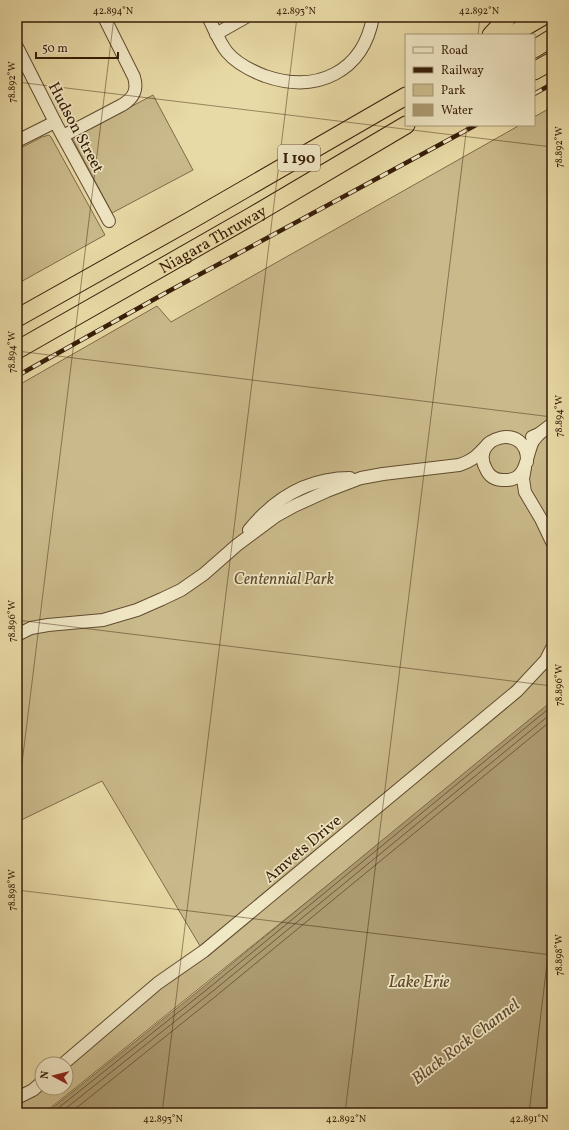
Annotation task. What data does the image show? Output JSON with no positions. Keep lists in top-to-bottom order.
{
  "streets": {
    "highway": ["I 190", "Niagara Thruway"],
    "street": ["Hudson Street", "Amvets Drive"]
  },
  "water": ["Lake Erie", "Black Rock Channel"],
  "parks": ["Centennial Park"],
  "legend": [
    "Road",
    "Railway",
    "Park",
    "Water"
  ],
  "scale_bar": "50 m",
  "north": "left",
  "coordinates": [
    "42.894°N",
    "42.893°N",
    "42.892°N",
    "78.892°W",
    "78.894°W",
    "78.896°W",
    "78.898°W",
    "42.891°N"
  ]
}
